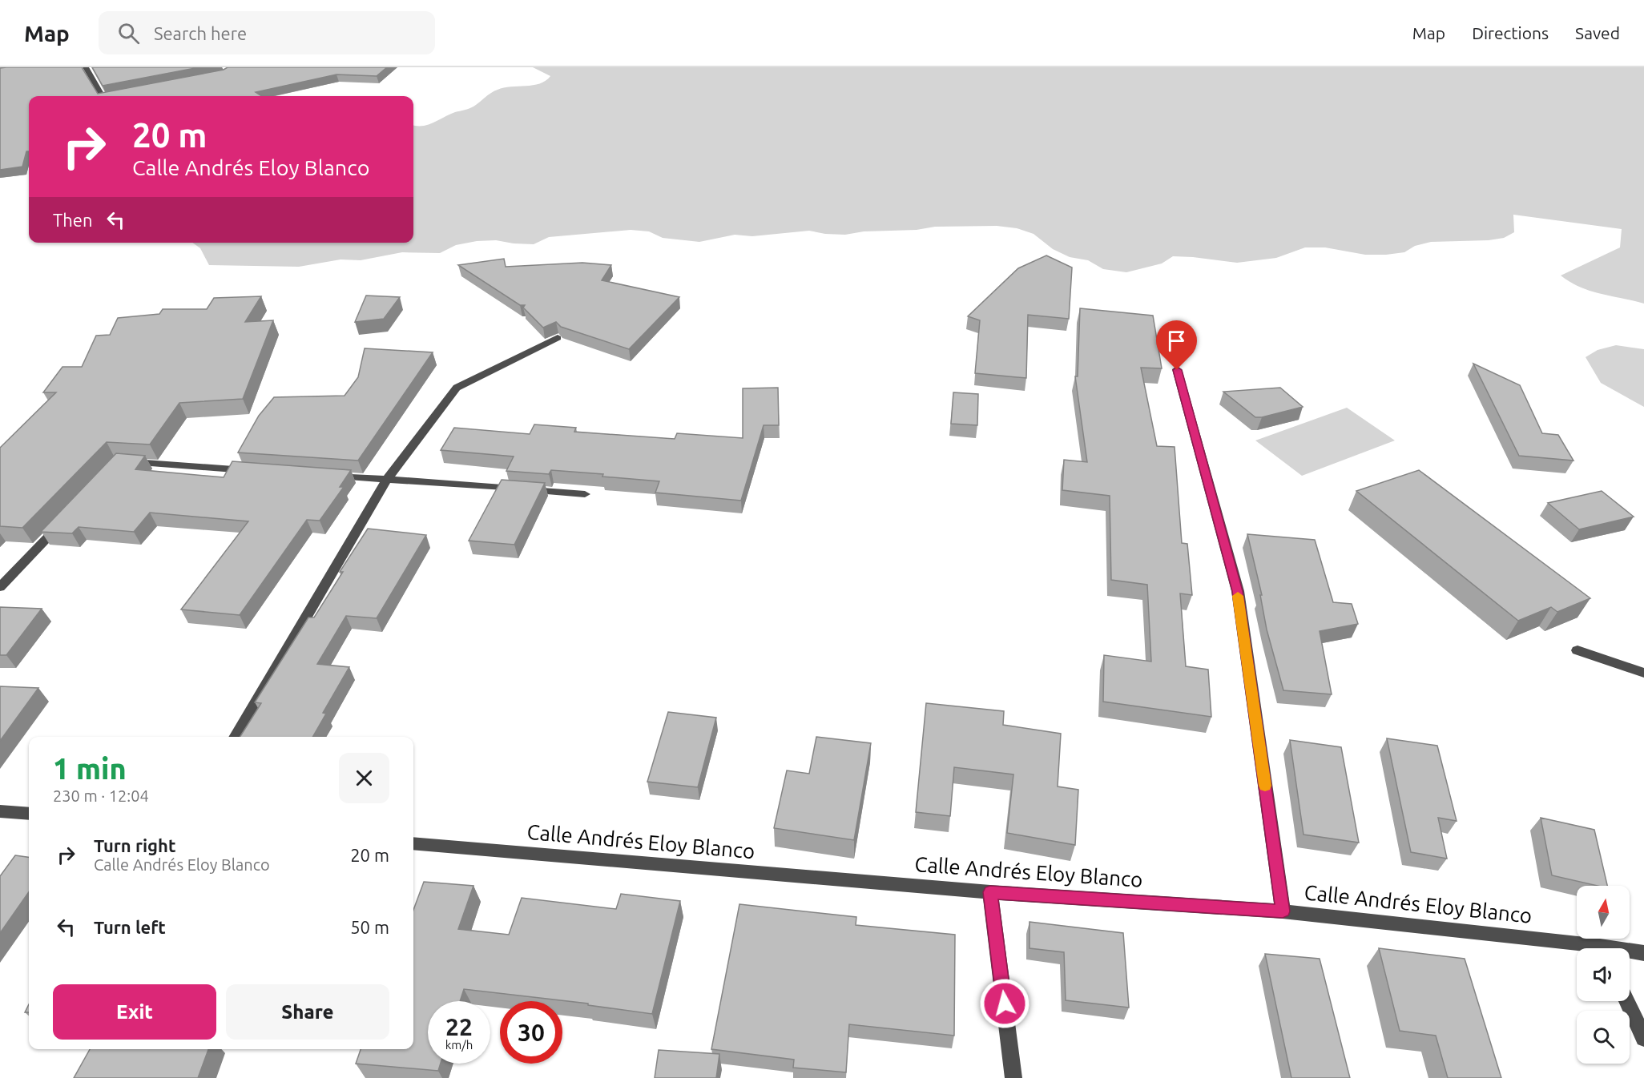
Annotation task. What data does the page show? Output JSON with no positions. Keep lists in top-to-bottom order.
{
  "streets": {
    "street": ["Calle Andrés Eloy Blanco"]
  },
  "north": "top",
  "page": {
    "header": "Map",
    "search": "Search here",
    "nav": ["Map", "Directions", "Saved"],
    "turn": ["20 m", "Calle Andrés Eloy Blanco"],
    "then": "Then",
    "heading": ["1 min", "230 m · 12:04"],
    "list": [
      {
        "name": "Turn right",
        "note": "Calle Andrés Eloy Blanco",
        "value": "20 m"
      },
      {
        "name": "Turn left",
        "value": "50 m"
      }
    ],
    "buttons": ["Exit", "Share"],
    "speed": "22 km/h",
    "limit": "30"
  }
}
